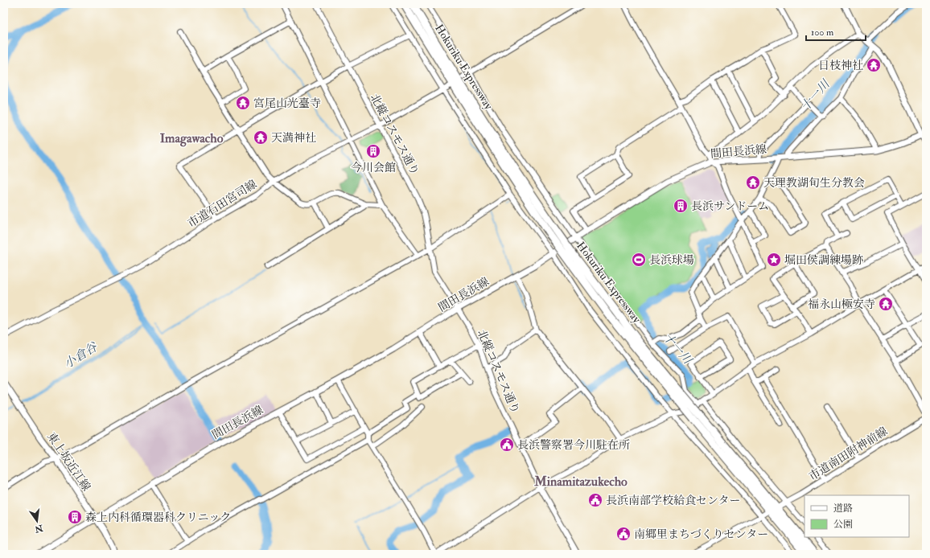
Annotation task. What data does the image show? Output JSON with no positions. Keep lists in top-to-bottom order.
{
  "streets": {
    "highway": ["Hokuriku Expressway"],
    "main road": ["間田長浜線", "東上坂近江線"],
    "street": ["北縦コスモス通り", "市道石田宮司線", "市道南田附神前線"]
  },
  "crossings": [
    ["北縦コスモス通り", "間田長浜線"],
    ["北縦コスモス通り", "市道石田宮司線"],
    ["間田長浜線", "東上坂近江線"]
  ],
  "districts": ["Imagawacho", "Minamitazukecho"],
  "water": ["十一川", "小倉谷"],
  "places": {
    "temple": [
      "日枝神社",
      "宮尾山光臺寺",
      "天満神社",
      "天理教湖旬生分教会",
      "福永山極安寺"
    ],
    "building": ["今川会館", "長浜サンドーム", "森上内科循環器科クリニック"],
    "sports": ["長浜球場"],
    "place": ["堀田侯調練場跡"],
    "public building": ["長浜警察署今川駐在所", "長浜南部学校給食センター", "南郷里まちづくりセンター"]
  },
  "legend": ["道路", "公園"],
  "scale_bar": "100 m",
  "north": "bottom"
}
